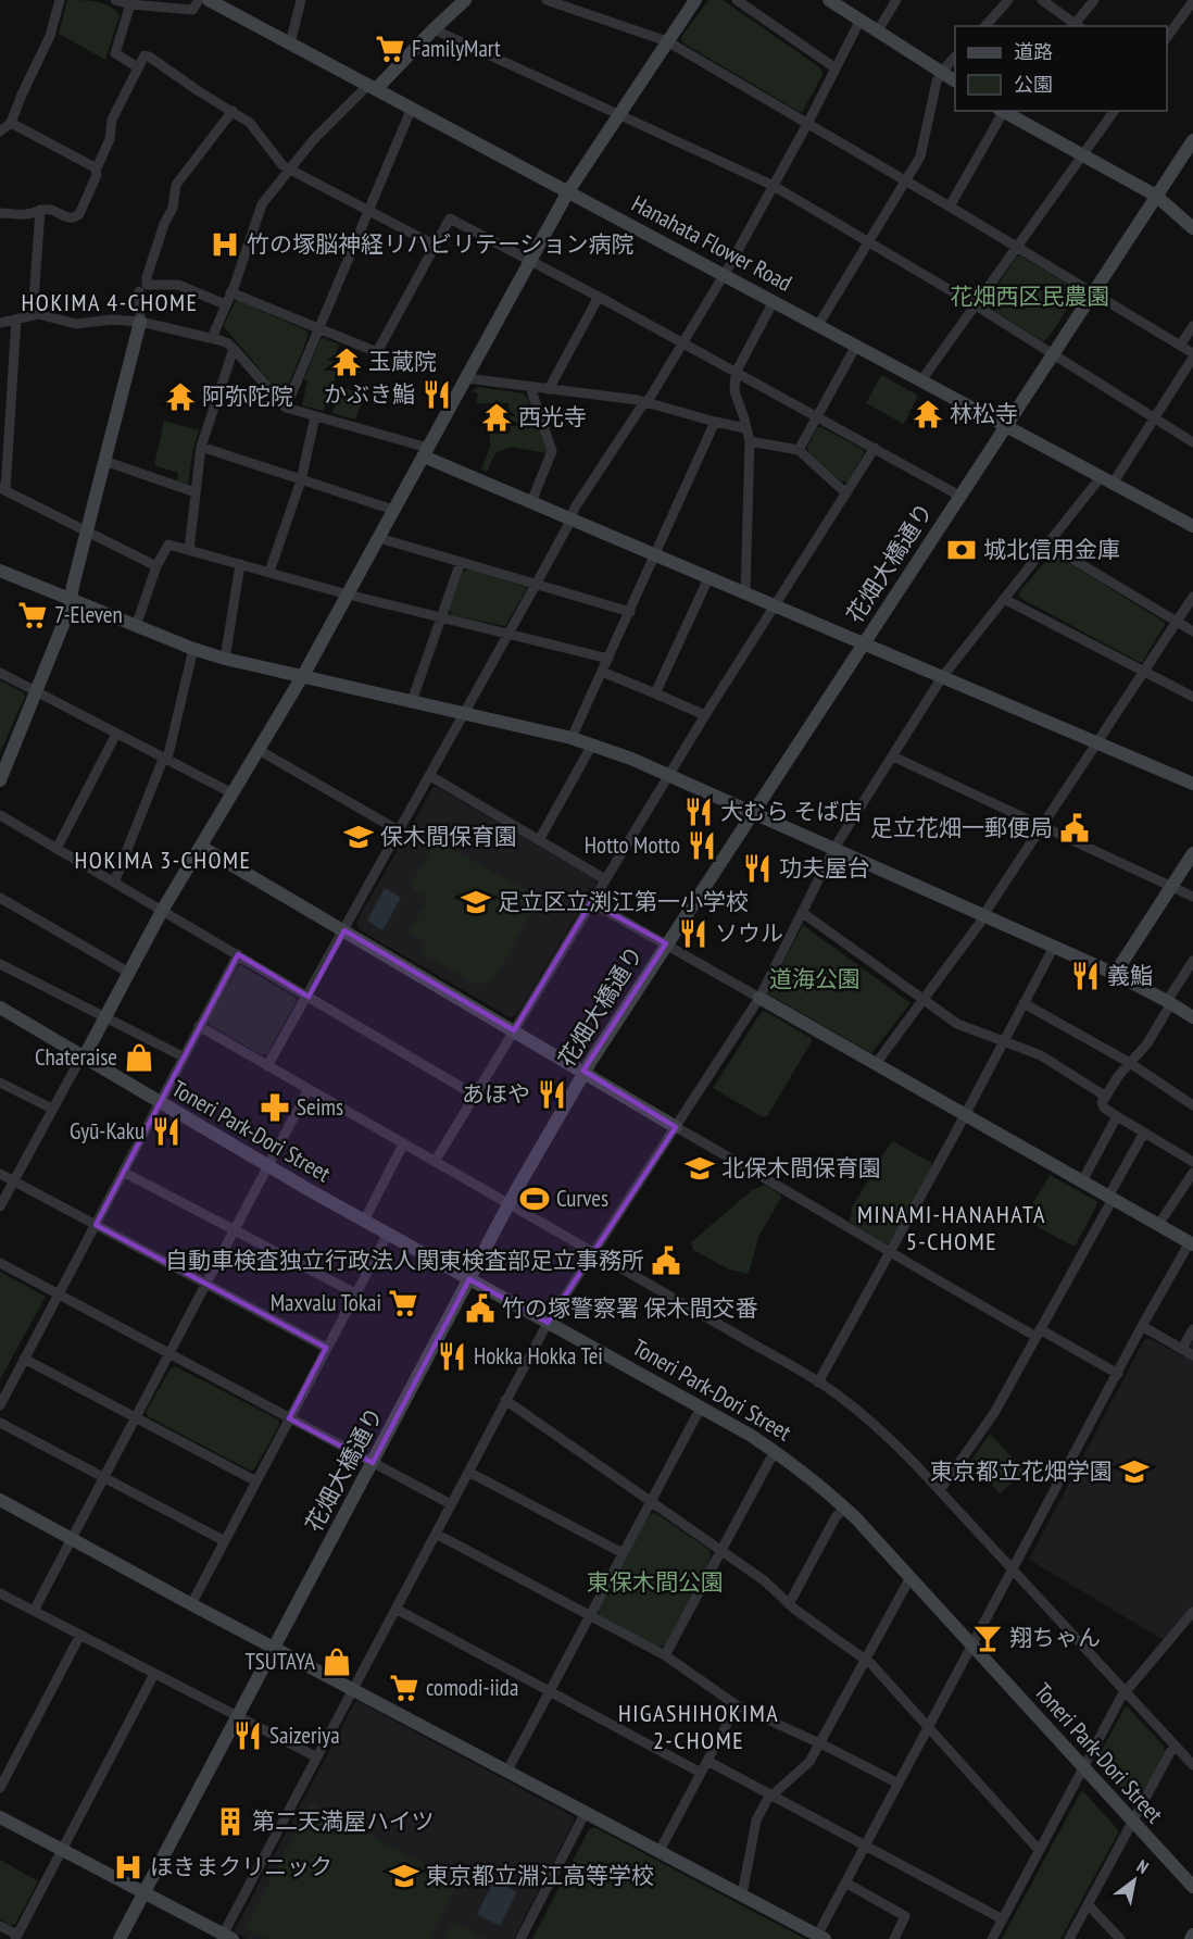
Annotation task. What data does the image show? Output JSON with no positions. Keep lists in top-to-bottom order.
{
  "streets": {
    "street": ["Hanahata Flower Road", "花畑大橋通り", "Toneri Park-Dori Street"]
  },
  "crossings": [
    ["Hanahata Flower Road", "花畑大橋通り"],
    ["花畑大橋通り", "Toneri Park-Dori Street"]
  ],
  "districts": [
    "HOKIMA 4-CHOME",
    "HOKIMA 3-CHOME",
    "MINAMI-HANAHATA 5-CHOME",
    "HIGASHIHOKIMA 2-CHOME"
  ],
  "parks": ["花畑西区民農園", "道海公園", "東保木間公園"],
  "places": {
    "supermarket": [
      "FamilyMart",
      "7-Eleven",
      "Maxvalu Tokai",
      "comodi-iida"
    ],
    "hospital": ["竹の塚脳神経リハビリテーション病院", "ほきまクリニック"],
    "temple": [
      "玉蔵院",
      "阿弥陀院",
      "林松寺",
      "西光寺"
    ],
    "restaurant": [
      "かぶき鮨",
      "大むら そば店",
      "Hotto Motto",
      "功夫屋台",
      "ソウル",
      "義鮨",
      "あほや",
      "Gyū-Kaku",
      "Hokka Hokka Tei",
      "Saizeriya"
    ],
    "bank": ["城北信用金庫"],
    "public building": ["足立花畑一郵便局", "自動車検査独立行政法人関東検査部足立事務所", "竹の塚警察署 保木間交番"],
    "school or university": [
      "保木間保育園",
      "足立区立渕江第一小学校",
      "北保木間保育園",
      "東京都立花畑学園",
      "東京都立淵江高等学校"
    ],
    "shop": ["Chateraise", "TSUTAYA"],
    "pharmacy": ["Seims"],
    "sports": ["Curves"],
    "bar": ["翔ちゃん"],
    "building": ["第二天満屋ハイツ"]
  },
  "legend": ["道路", "公園"],
  "north": "top right"
}
